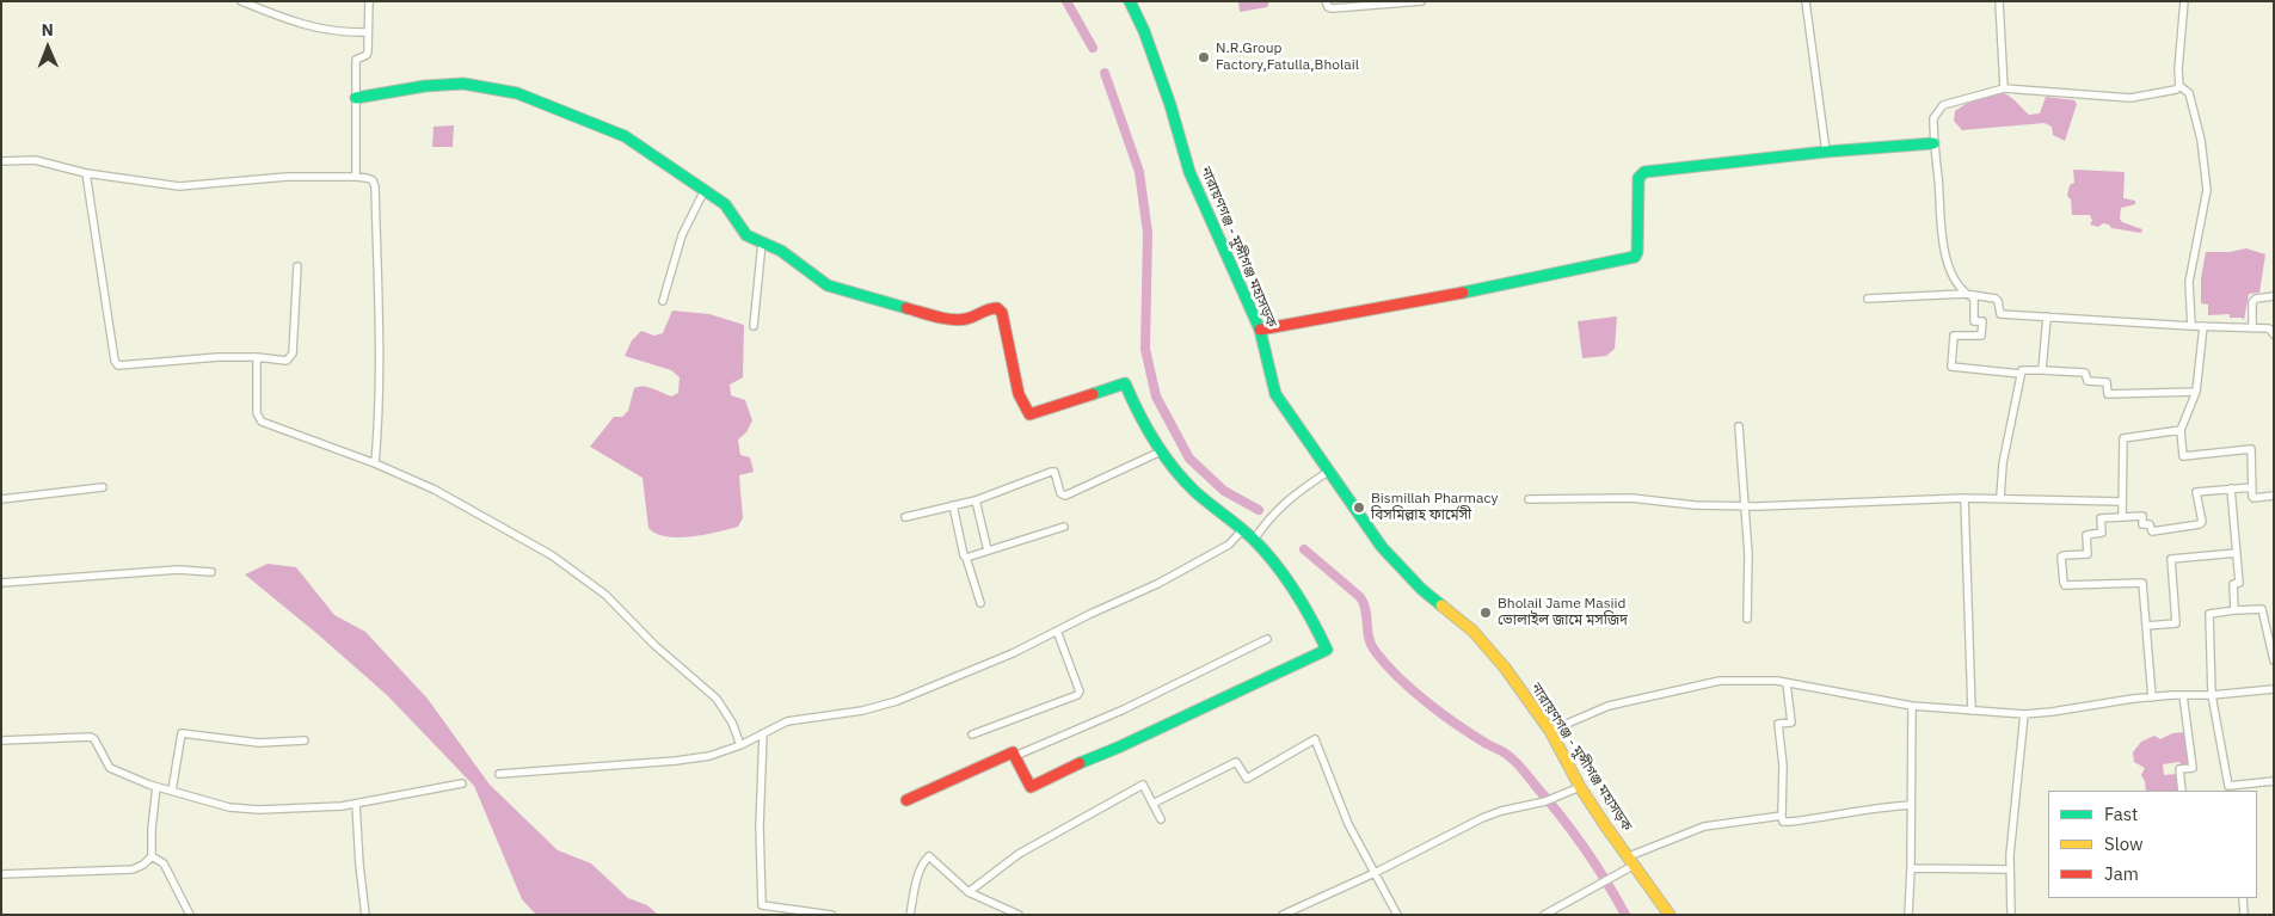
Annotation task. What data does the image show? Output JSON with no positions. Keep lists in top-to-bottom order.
{
  "streets": {
    "street": ["নারায়ণগঞ্জ - মুন্সীগঞ্জ মহাসড়ক"]
  },
  "places": ["N.R.Group Factory,Fatulla,Bholail", "Bismillah Pharmacy বিসমিল্লাহ ফার্মেসী", "Bholail Jame Masjid ভোলাইল জামে মসজিদ"],
  "legend": ["Fast", "Slow", "Jam"],
  "north": "top"
}
